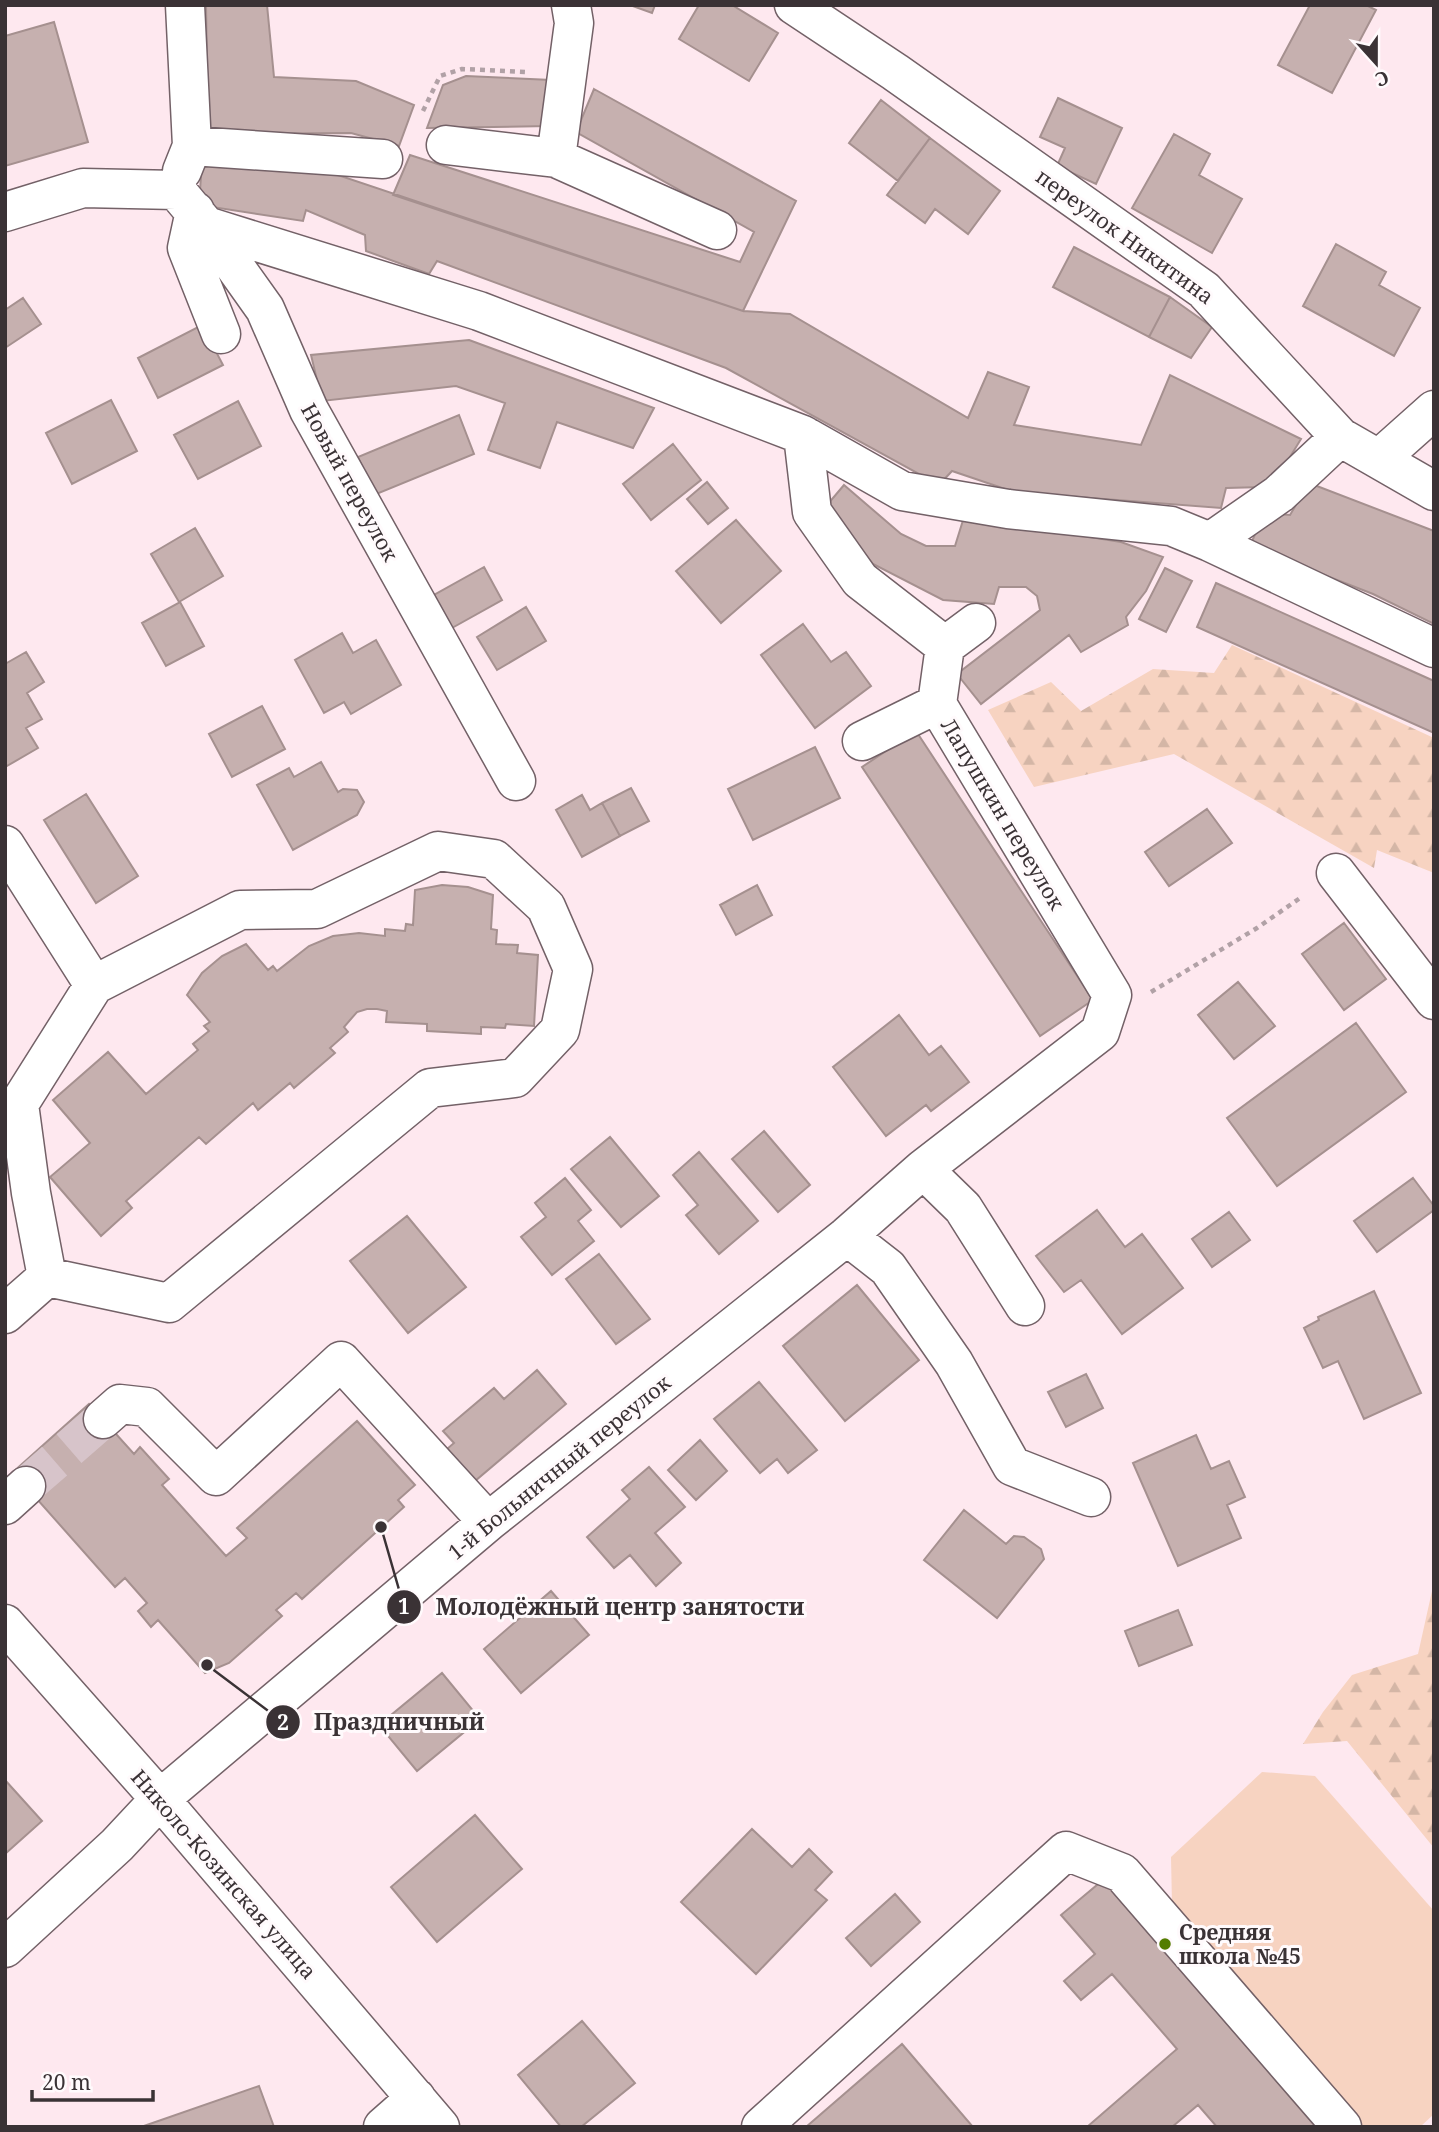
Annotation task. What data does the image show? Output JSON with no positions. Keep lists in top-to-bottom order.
{
  "streets": {
    "street": [
      "переулок Никитина",
      "Новый переулок",
      "Лапушкин переулок",
      "1-й Больничный переулок",
      "Николо-Козинская улица"
    ]
  },
  "crossings": [
    ["Лапушкин переулок", "1-й Больничный переулок"],
    ["1-й Больничный переулок", "Николо-Козинская улица"]
  ],
  "places": ["Молодёжный центр занятости", "Праздничный", "Средняя школа №45"],
  "scale_bar": "20 m",
  "north": "bottom"
}
